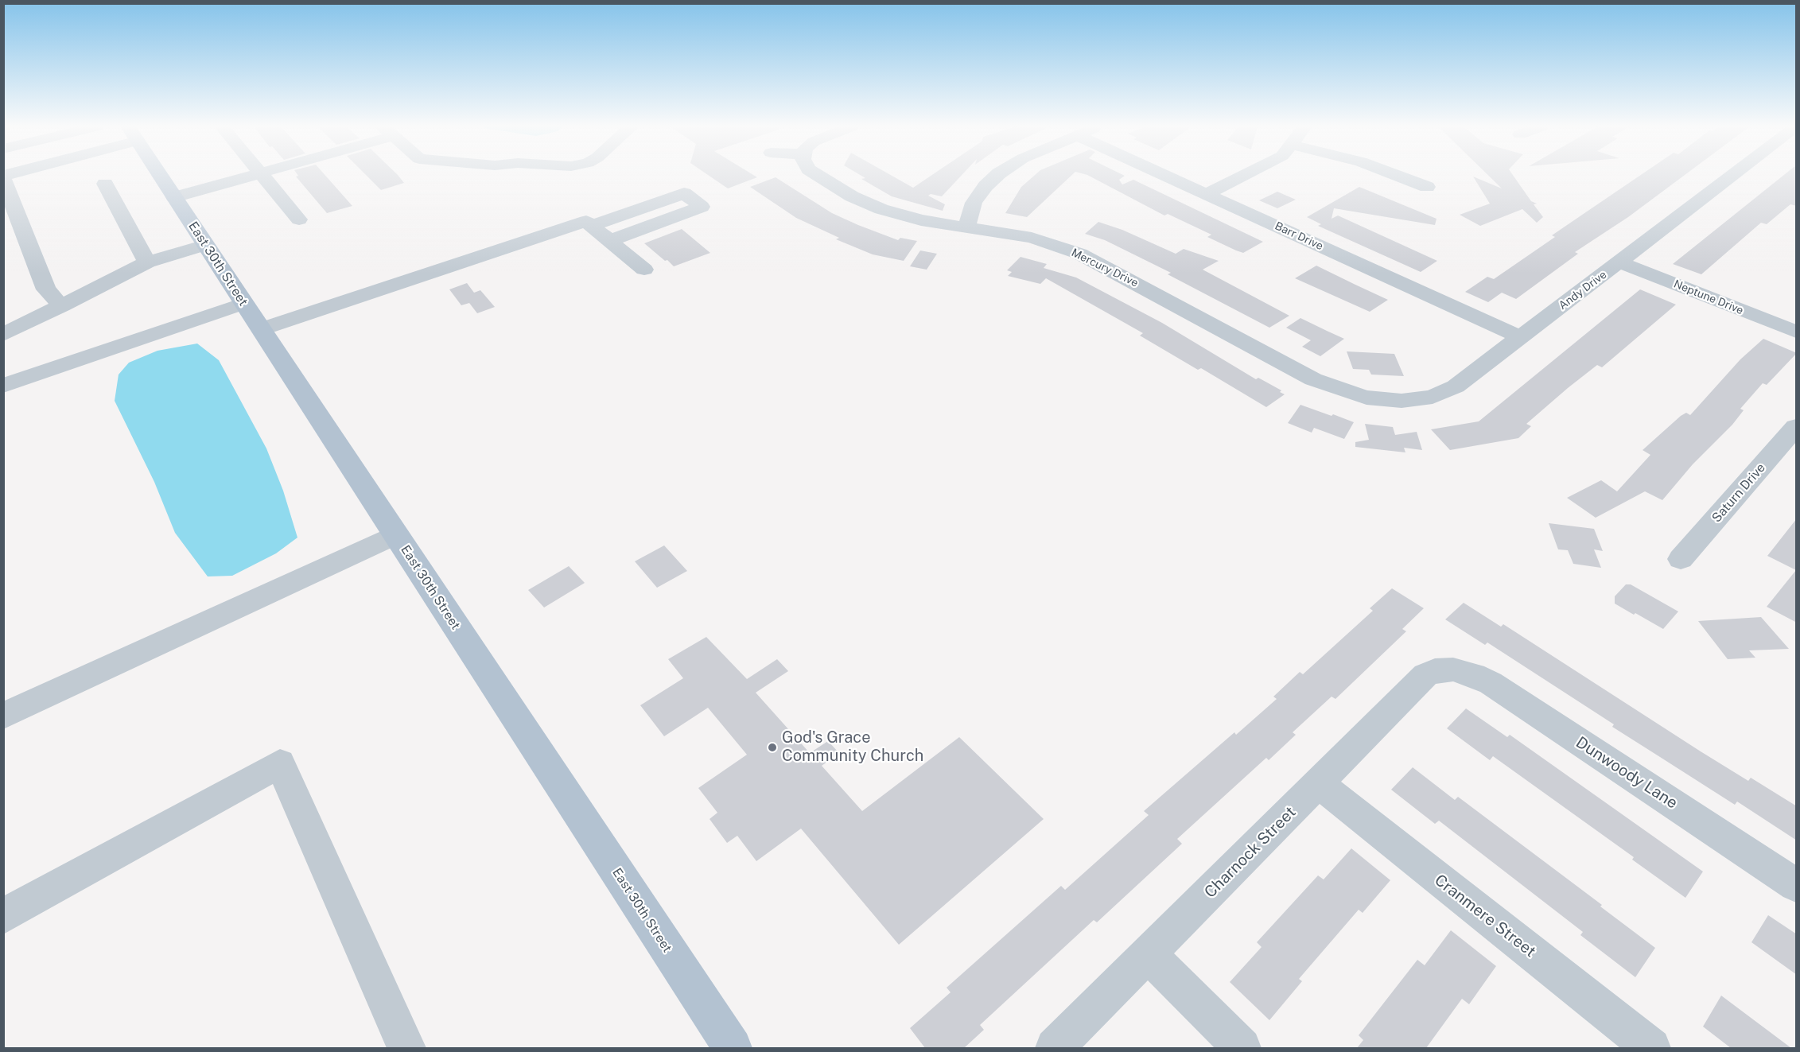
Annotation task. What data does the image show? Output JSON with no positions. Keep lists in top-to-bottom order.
{
  "streets": {
    "main road": ["East 30th Street"],
    "street": [
      "Barr Drive",
      "Mercury Drive",
      "Andy Drive",
      "Neptune Drive",
      "Saturn Drive",
      "Dunwoody Lane",
      "Charnock Street",
      "Cranmere Street"
    ]
  },
  "crossings": [
    ["Barr Drive", "Andy Drive"],
    ["Mercury Drive", "Andy Drive"],
    ["Andy Drive", "Neptune Drive"],
    ["Dunwoody Lane", "Charnock Street"],
    ["Charnock Street", "Cranmere Street"]
  ],
  "places": ["God's Grace Community Church"]
}
